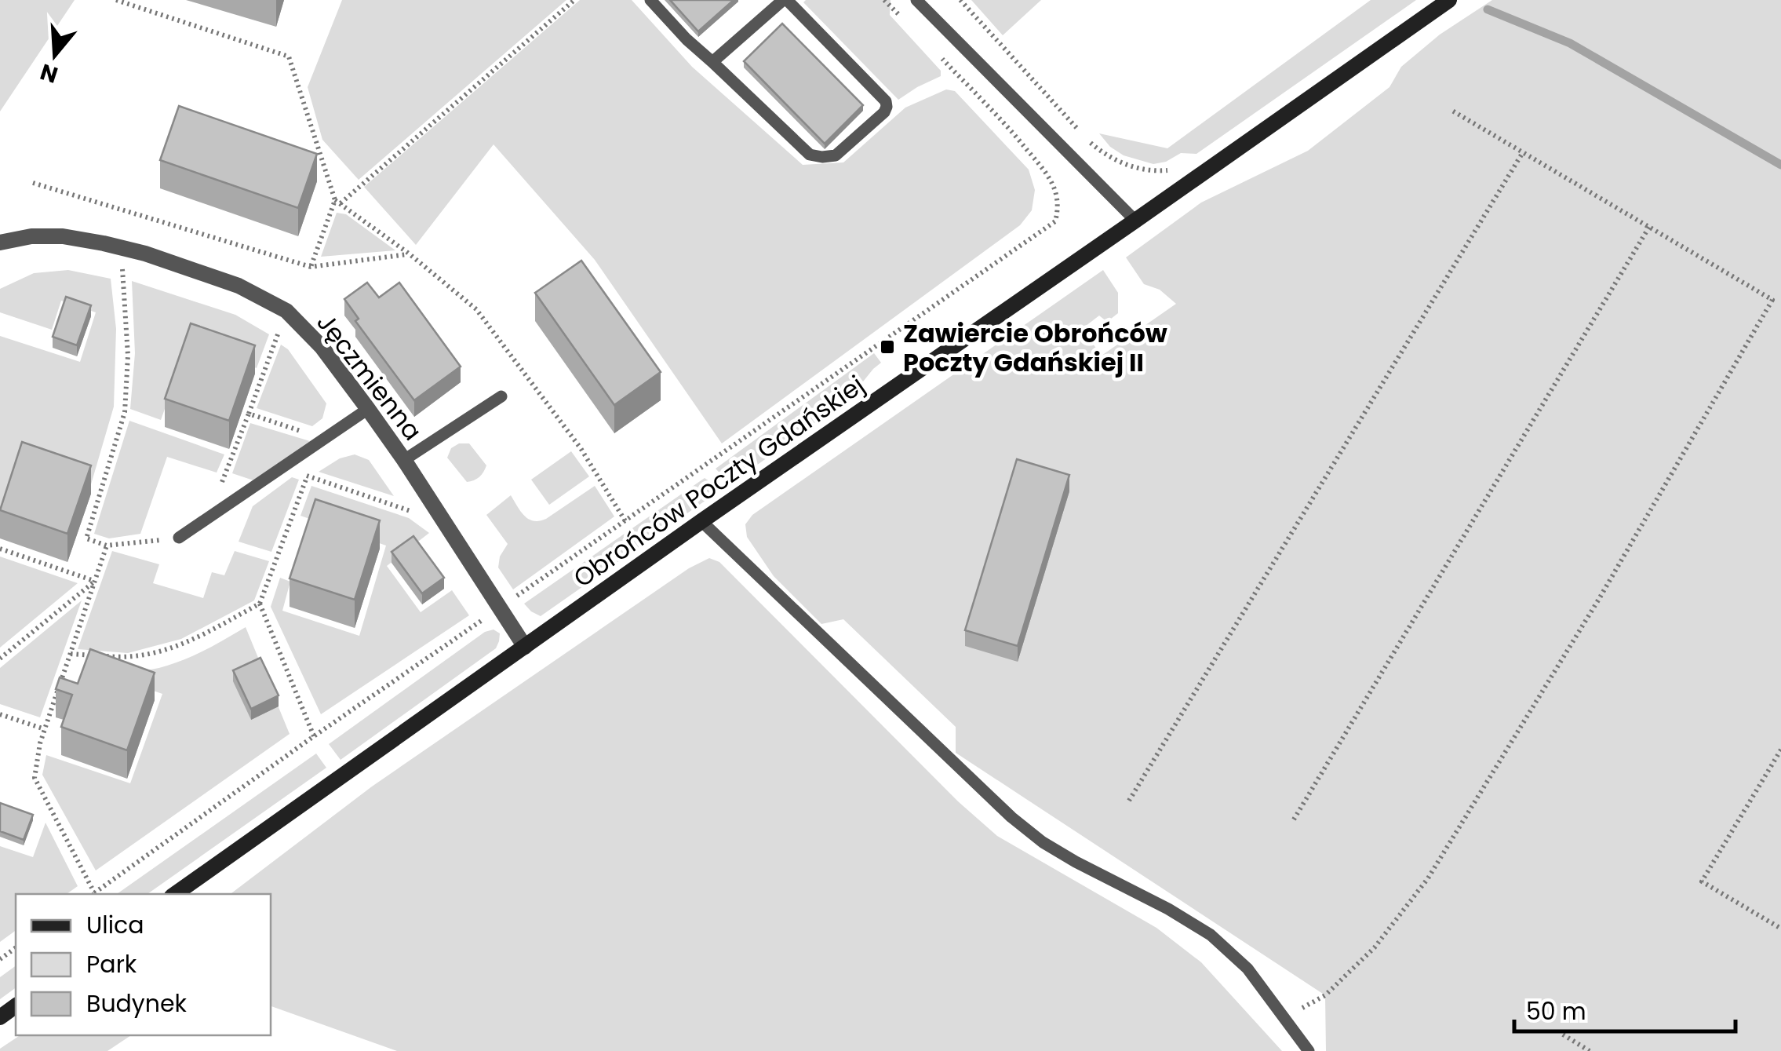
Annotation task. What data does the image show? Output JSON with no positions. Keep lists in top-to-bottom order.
{
  "streets": {
    "street": ["Jęczmienna", "Obrońców Poczty Gdańskiej"]
  },
  "crossings": [
    ["Jęczmienna", "Obrońców Poczty Gdańskiej"]
  ],
  "places": {
    "transit": ["Zawiercie Obrońców Poczty Gdańskiej II"]
  },
  "legend": ["Ulica", "Park", "Budynek"],
  "scale_bar": "50 m",
  "north": "bottom"
}
